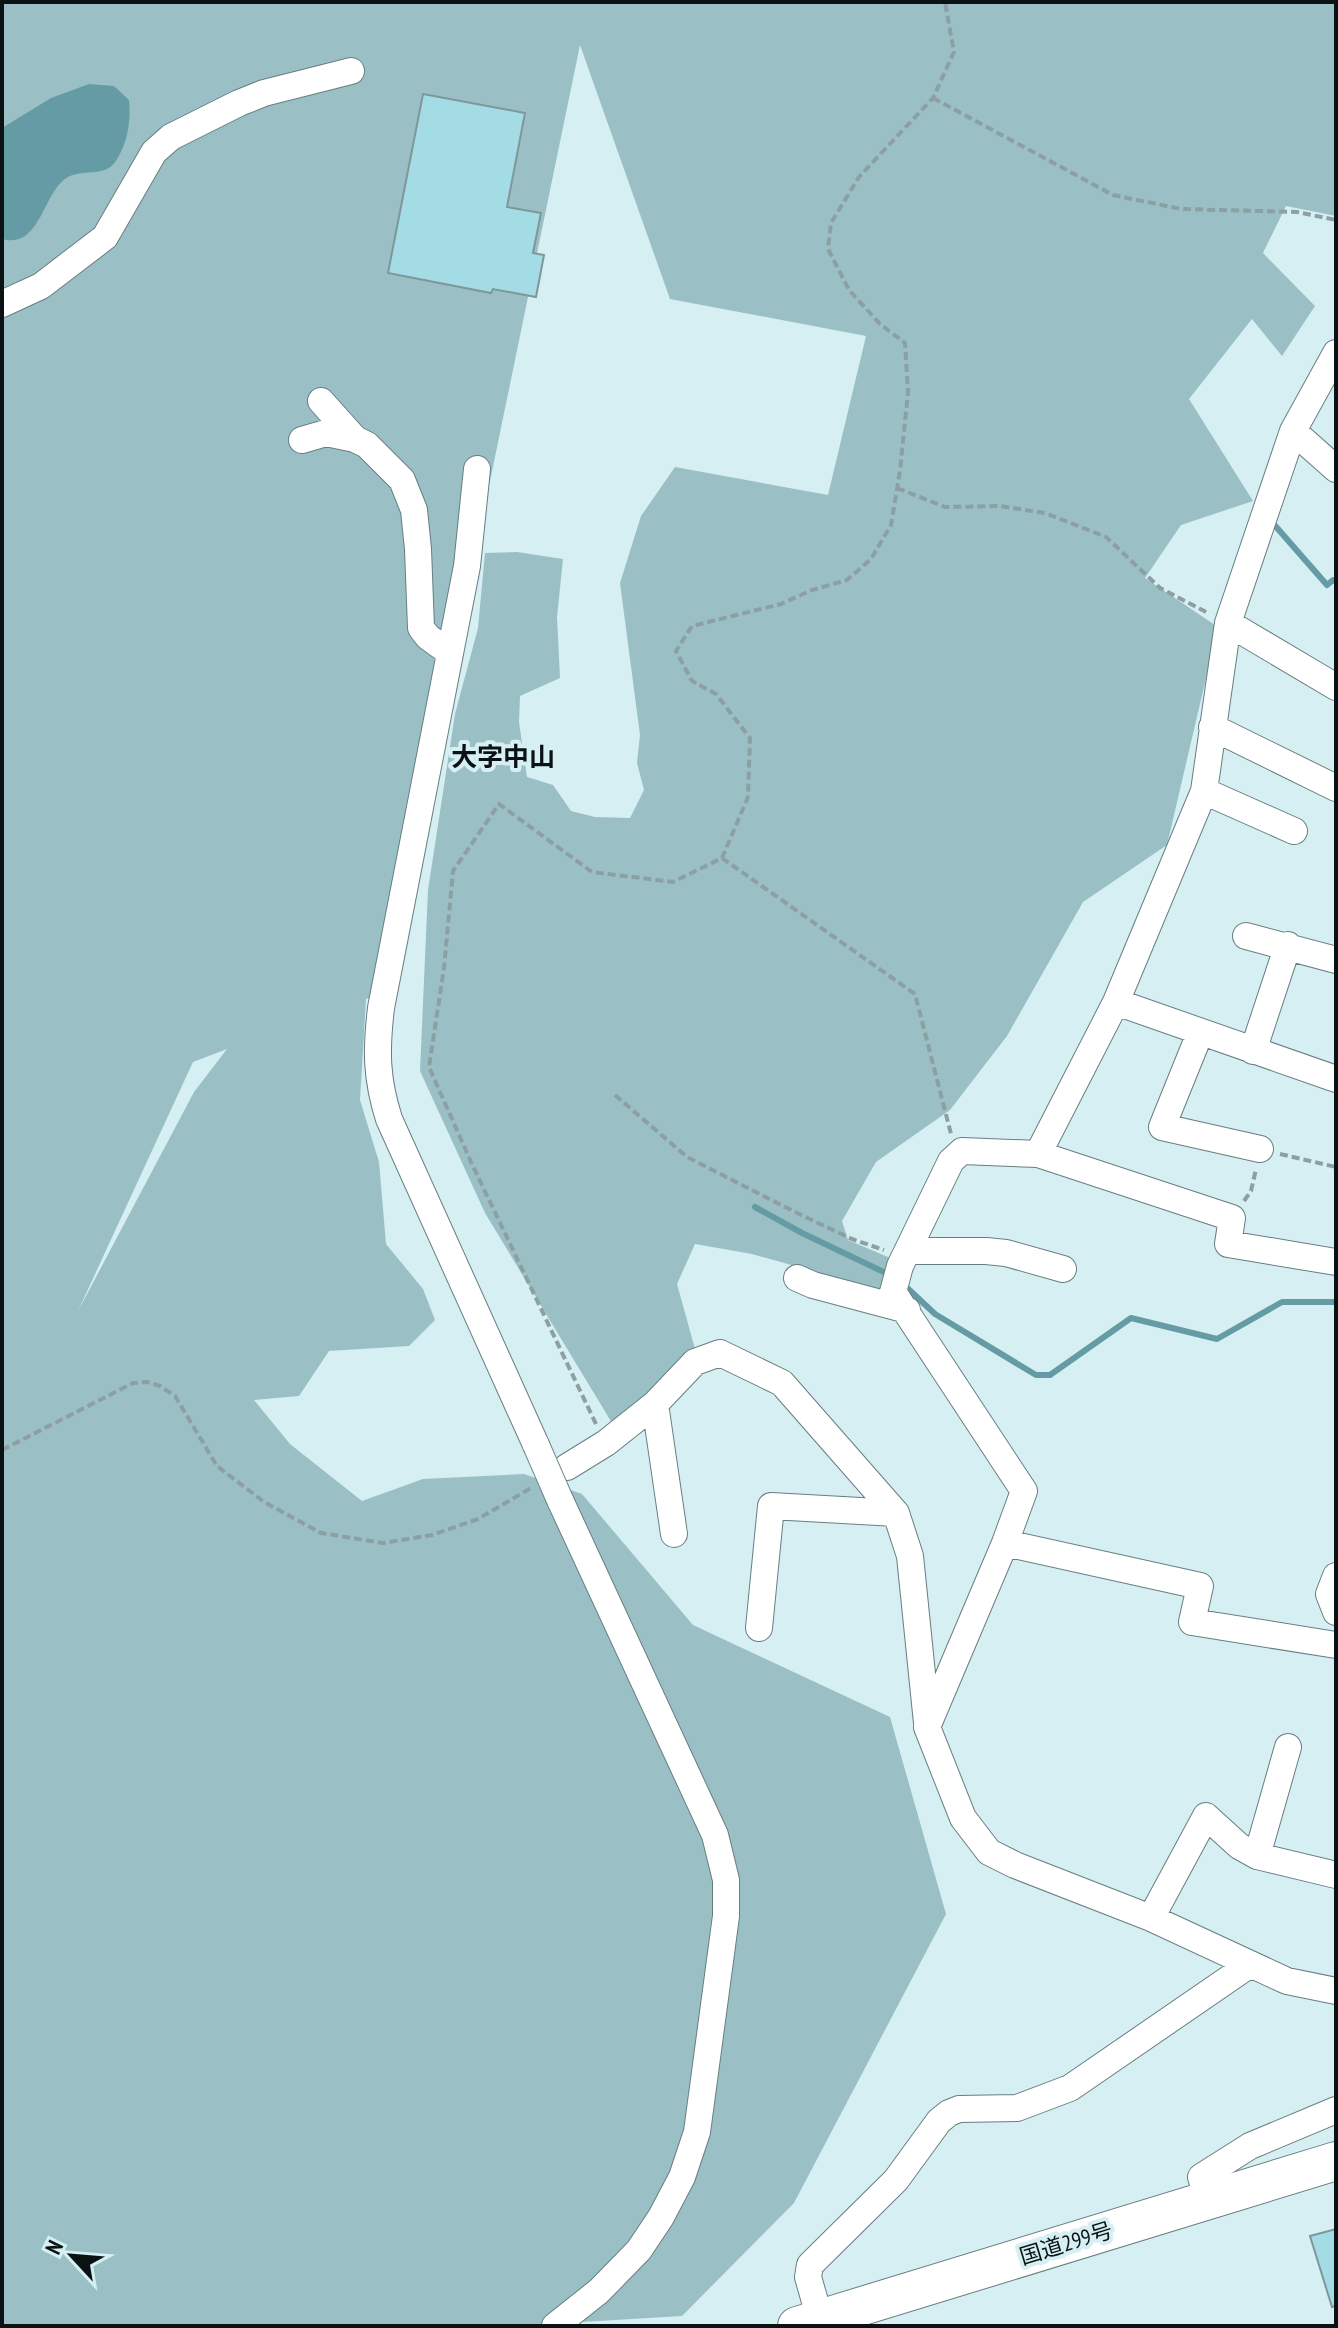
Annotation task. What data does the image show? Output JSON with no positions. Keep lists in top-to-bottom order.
{
  "streets": {
    "highway": ["国道299号"]
  },
  "districts": ["大字中山"],
  "north": "top left"
}
